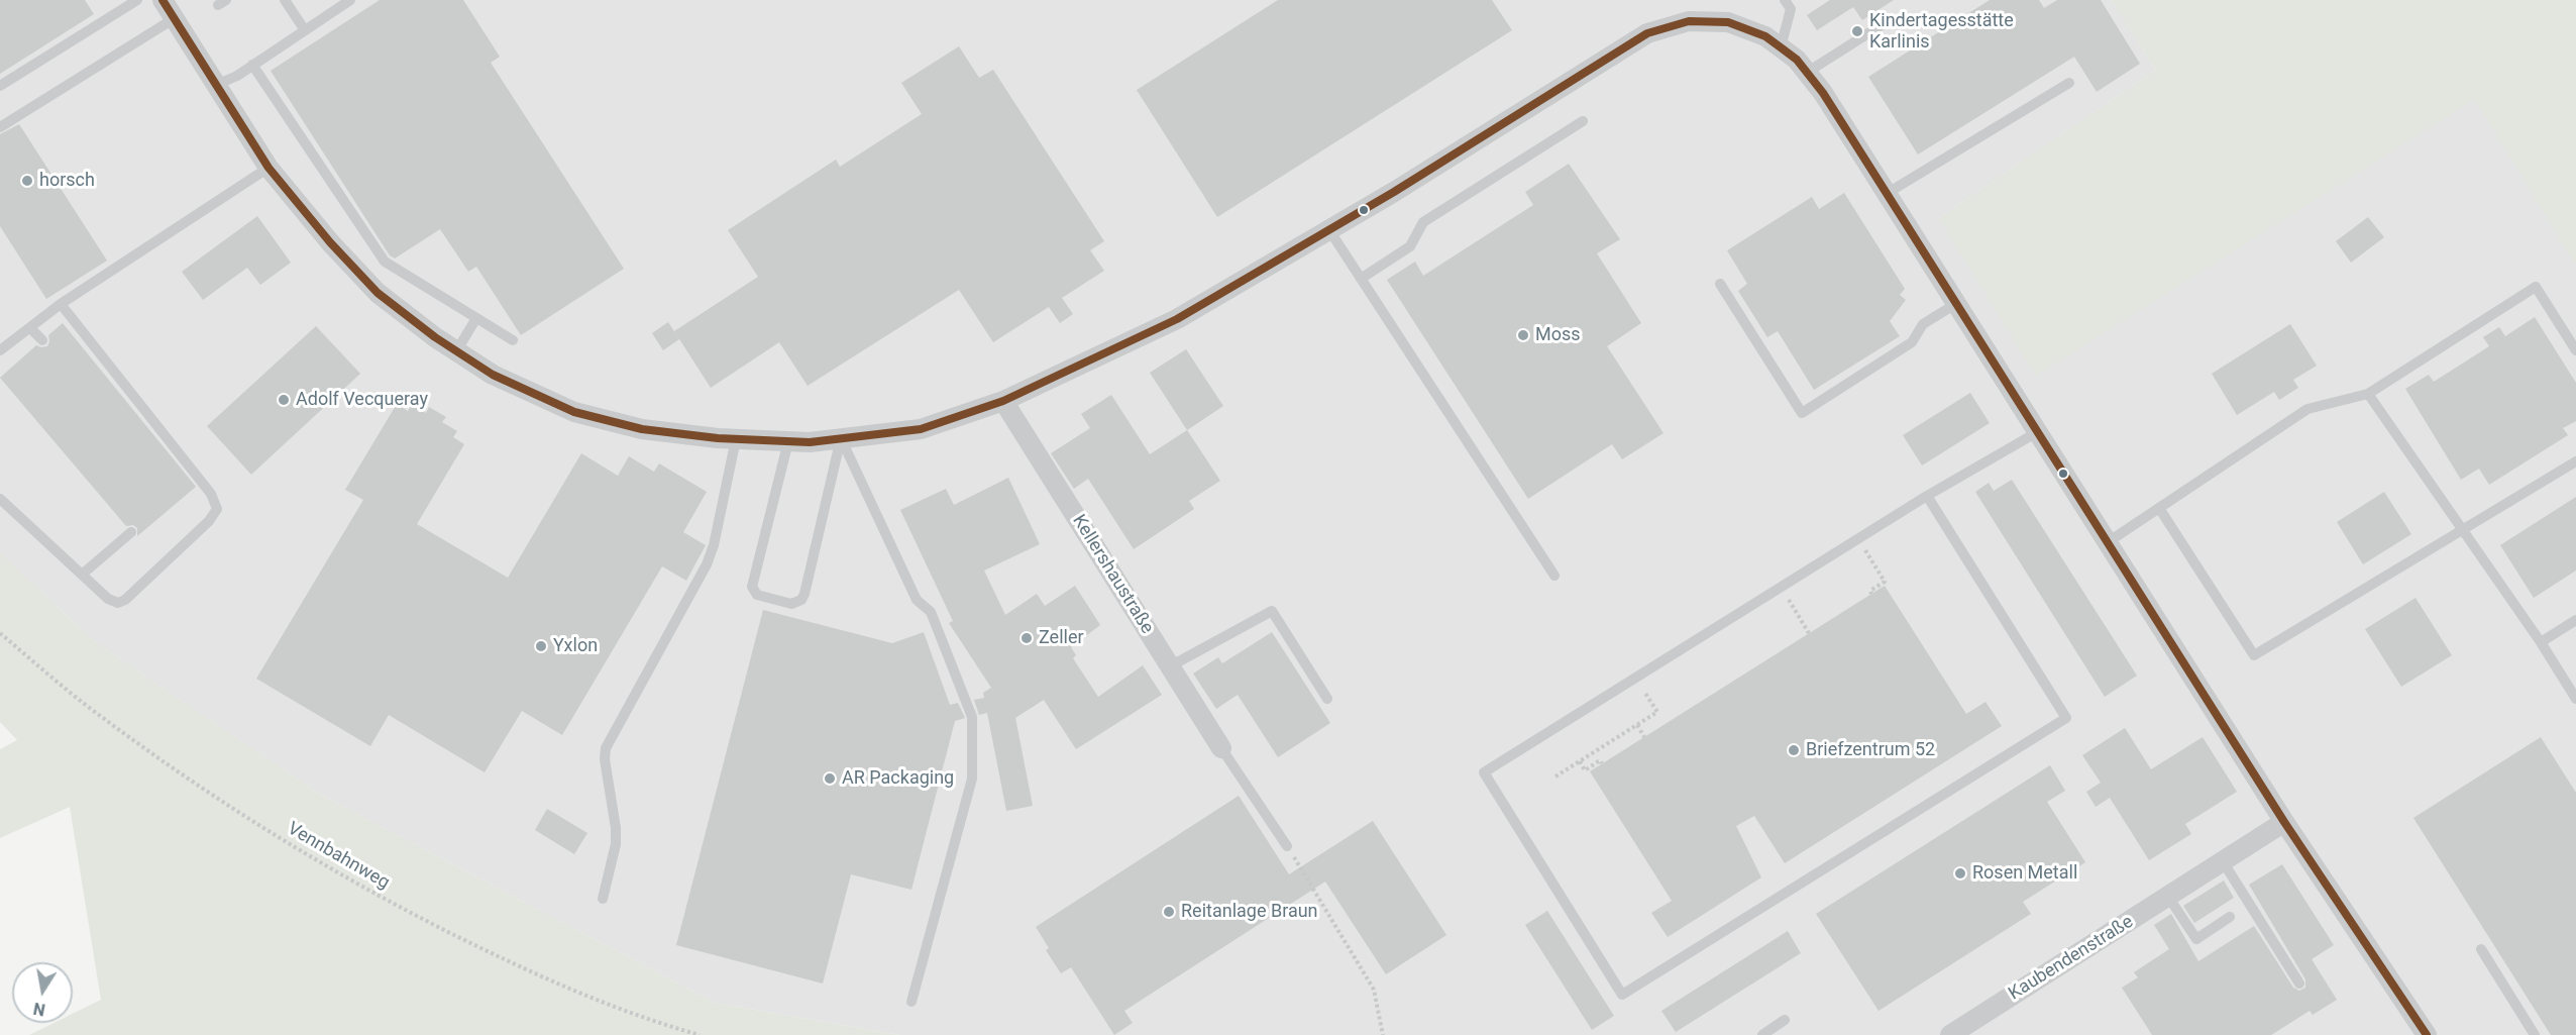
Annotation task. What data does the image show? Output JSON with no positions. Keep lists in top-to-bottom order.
{
  "streets": {
    "street": ["Kellershaustraße", "Kaubendenstraße"],
    "path": ["Vennbahnweg"]
  },
  "places": [
    "Kindertagesstätte Karlinis",
    "horsch",
    "Moss",
    "Adolf Vecqueray",
    "Zeller",
    "Yxlon",
    "Briefzentrum 52",
    "AR Packaging",
    "Rosen Metall",
    "Reitanlage Braun"
  ],
  "north": "bottom"
}
